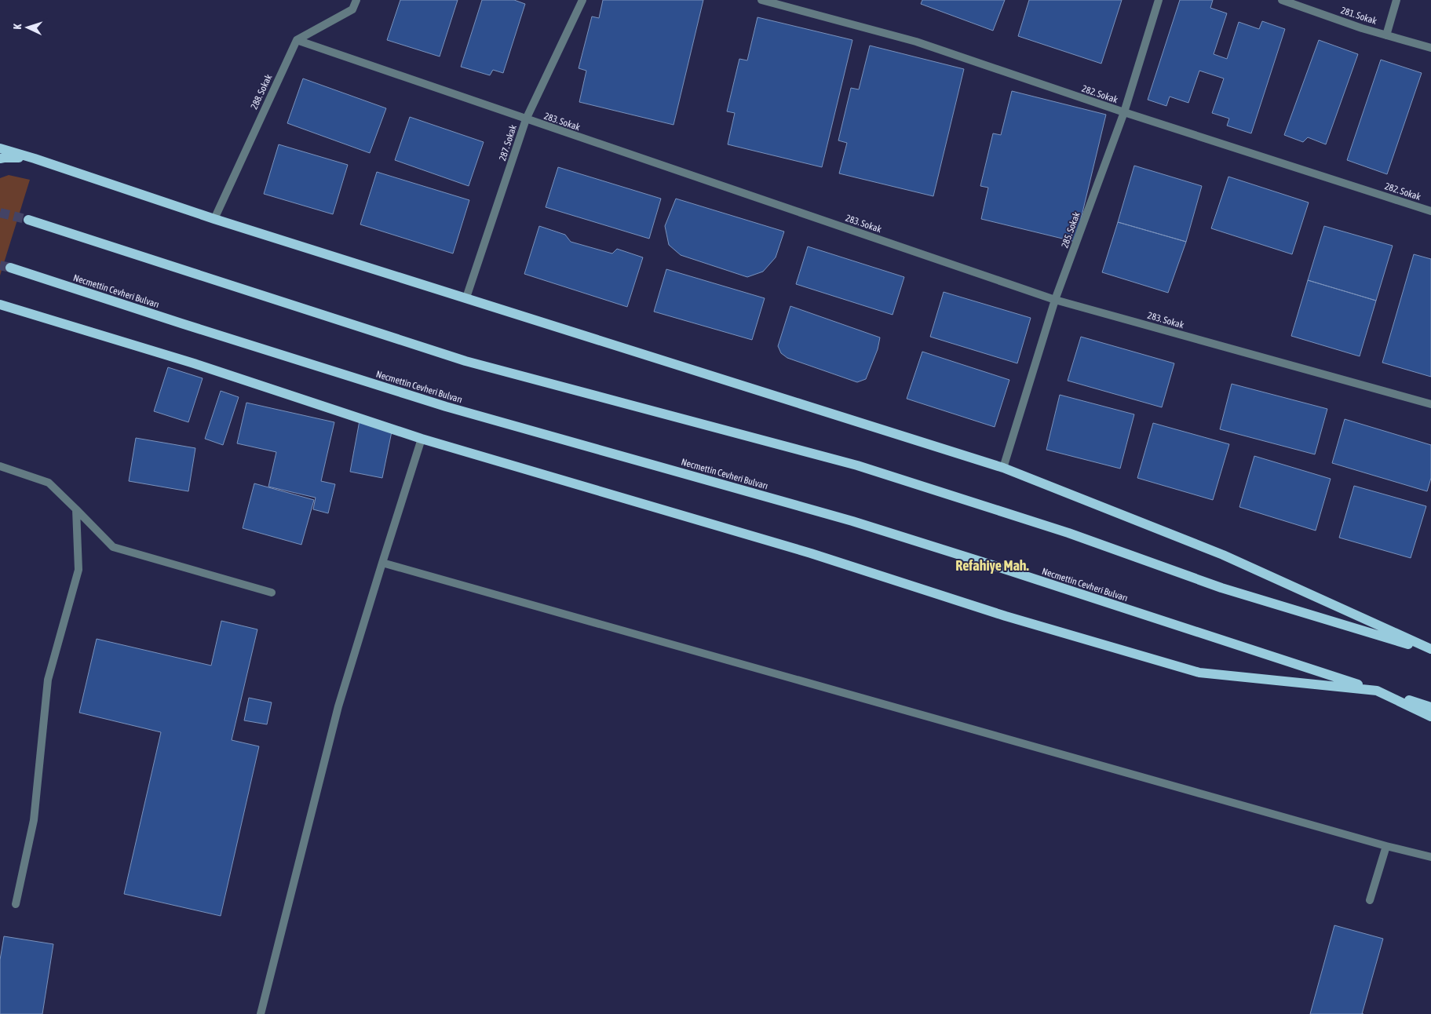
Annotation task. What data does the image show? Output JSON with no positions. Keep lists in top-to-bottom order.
{
  "streets": {
    "main road": ["Necmettin Cevheri Bulvarı"],
    "street": [
      "281. Sokak",
      "288. Sokak",
      "282. Sokak",
      "283. Sokak",
      "287. Sokak",
      "285. Sokak"
    ]
  },
  "crossings": [
    ["288. Sokak", "283. Sokak"],
    ["282. Sokak", "285. Sokak"],
    ["283. Sokak", "287. Sokak"],
    ["283. Sokak", "285. Sokak"]
  ],
  "districts": ["Refahiye Mah."],
  "north": "left"
}
